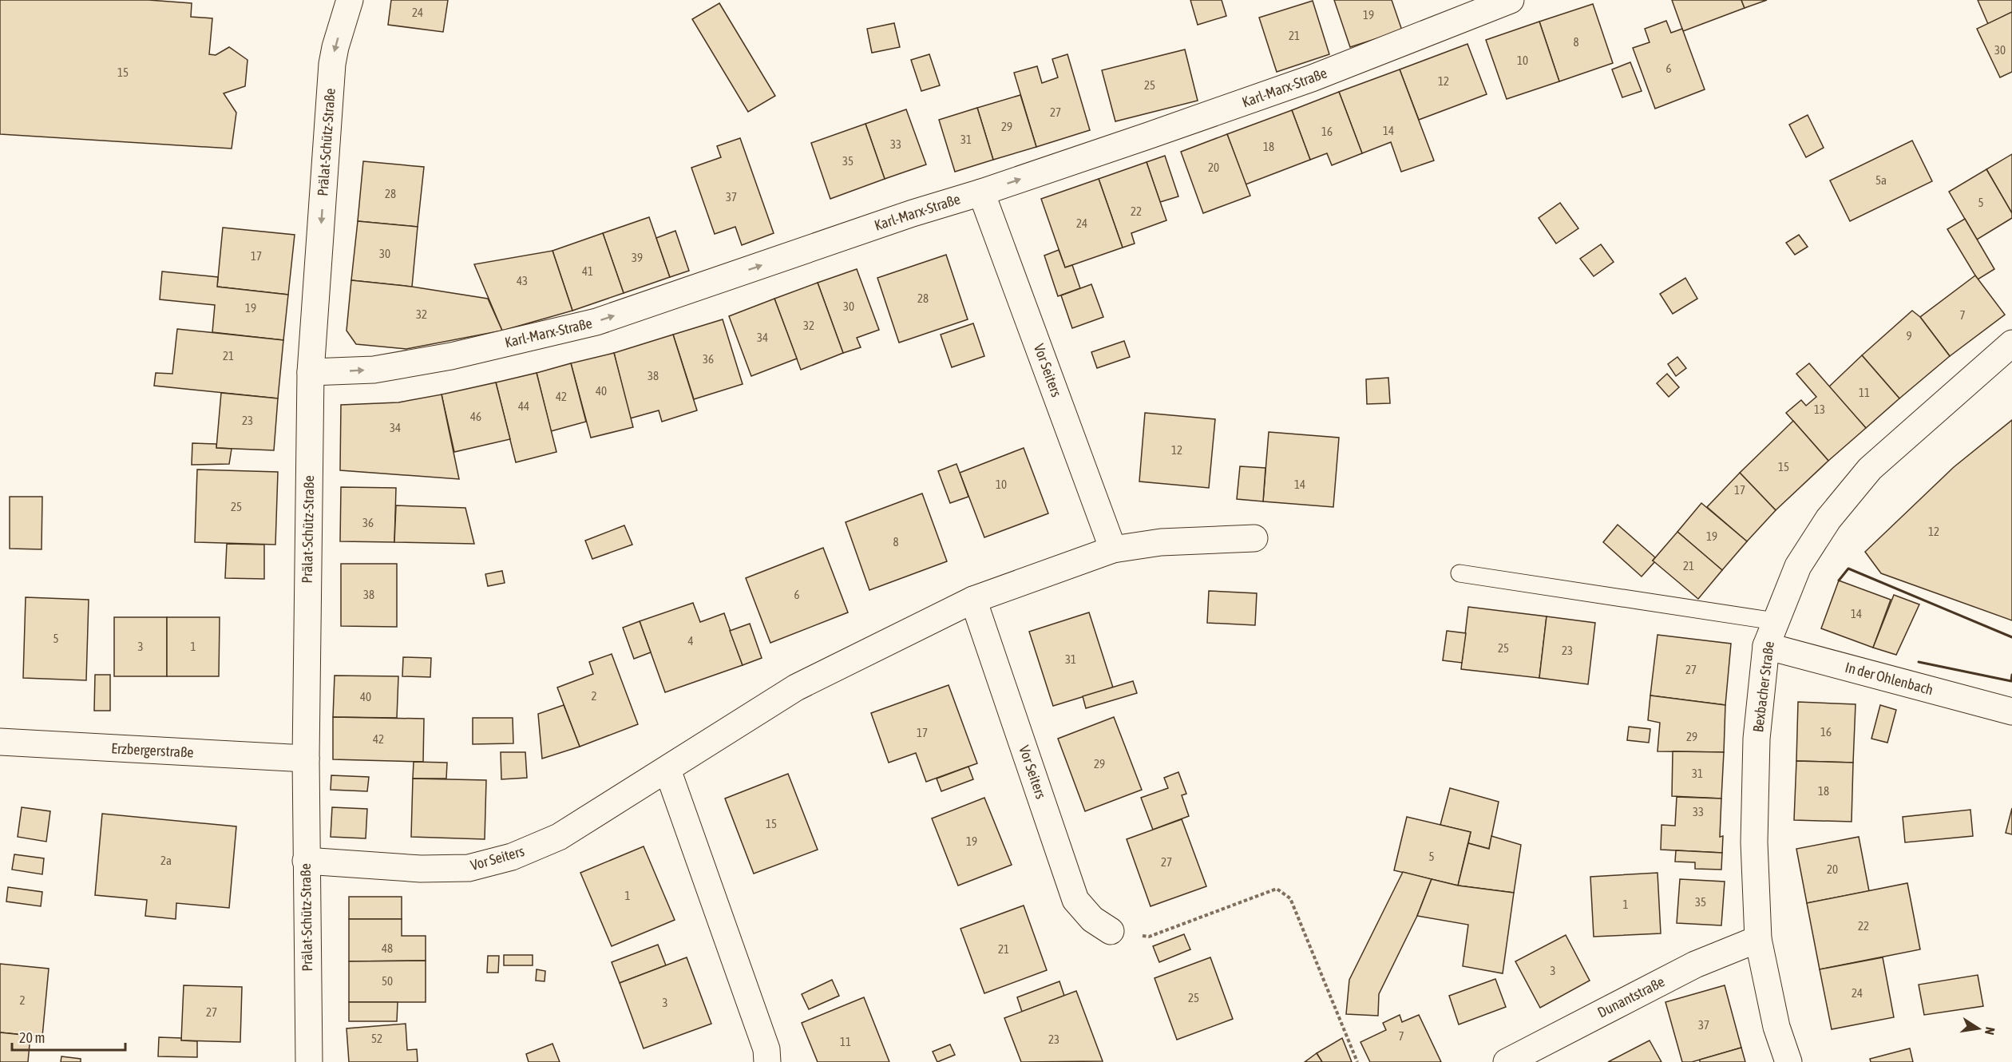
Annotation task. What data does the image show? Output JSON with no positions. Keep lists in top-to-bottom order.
{
  "streets": {
    "street": [
      "Karl-Marx-Straße",
      "Prälat-Schütz-Straße",
      "Vor Seiters",
      "In der Ohlenbach",
      "Bexbacher Straße",
      "Erzbergerstraße",
      "Dunantstraße"
    ]
  },
  "crossings": [
    ["Karl-Marx-Straße", "Prälat-Schütz-Straße"],
    ["Karl-Marx-Straße", "Vor Seiters"],
    ["Prälat-Schütz-Straße", "Vor Seiters"],
    ["Prälat-Schütz-Straße", "Erzbergerstraße"],
    ["In der Ohlenbach", "Bexbacher Straße"],
    ["Bexbacher Straße", "Dunantstraße"]
  ],
  "one_way": ["Karl-Marx-Straße", "Prälat-Schütz-Straße"],
  "house_numbers": [
    "24",
    "19",
    "21",
    "8",
    "30",
    "10",
    "6",
    "15",
    "12",
    "25",
    "27",
    "29",
    "14",
    "16",
    "31",
    "33",
    "18",
    "35",
    "20",
    "5a",
    "28",
    "37",
    "5",
    "22",
    "24",
    "30",
    "17",
    "39",
    "41",
    "43",
    "28",
    "30",
    "19",
    "32",
    "7",
    "32",
    "9",
    "34",
    "21",
    "36",
    "38",
    "40",
    "11",
    "42",
    "44",
    "13",
    "46",
    "23",
    "34",
    "12",
    "15",
    "10",
    "14",
    "17",
    "25",
    "36",
    "12",
    "19",
    "8",
    "21",
    "38",
    "6",
    "14",
    "5",
    "4",
    "3",
    "1",
    "25",
    "23",
    "31",
    "27",
    "2",
    "40",
    "16",
    "17",
    "29",
    "42",
    "29",
    "31",
    "18",
    "33",
    "15",
    "19",
    "5",
    "2a",
    "27",
    "20",
    "1",
    "35",
    "1",
    "22",
    "48",
    "21",
    "3",
    "50",
    "24",
    "25",
    "2",
    "3",
    "27",
    "37",
    "7",
    "52",
    "23",
    "11"
  ],
  "scale_bar": "20 m",
  "north": "right"
}
